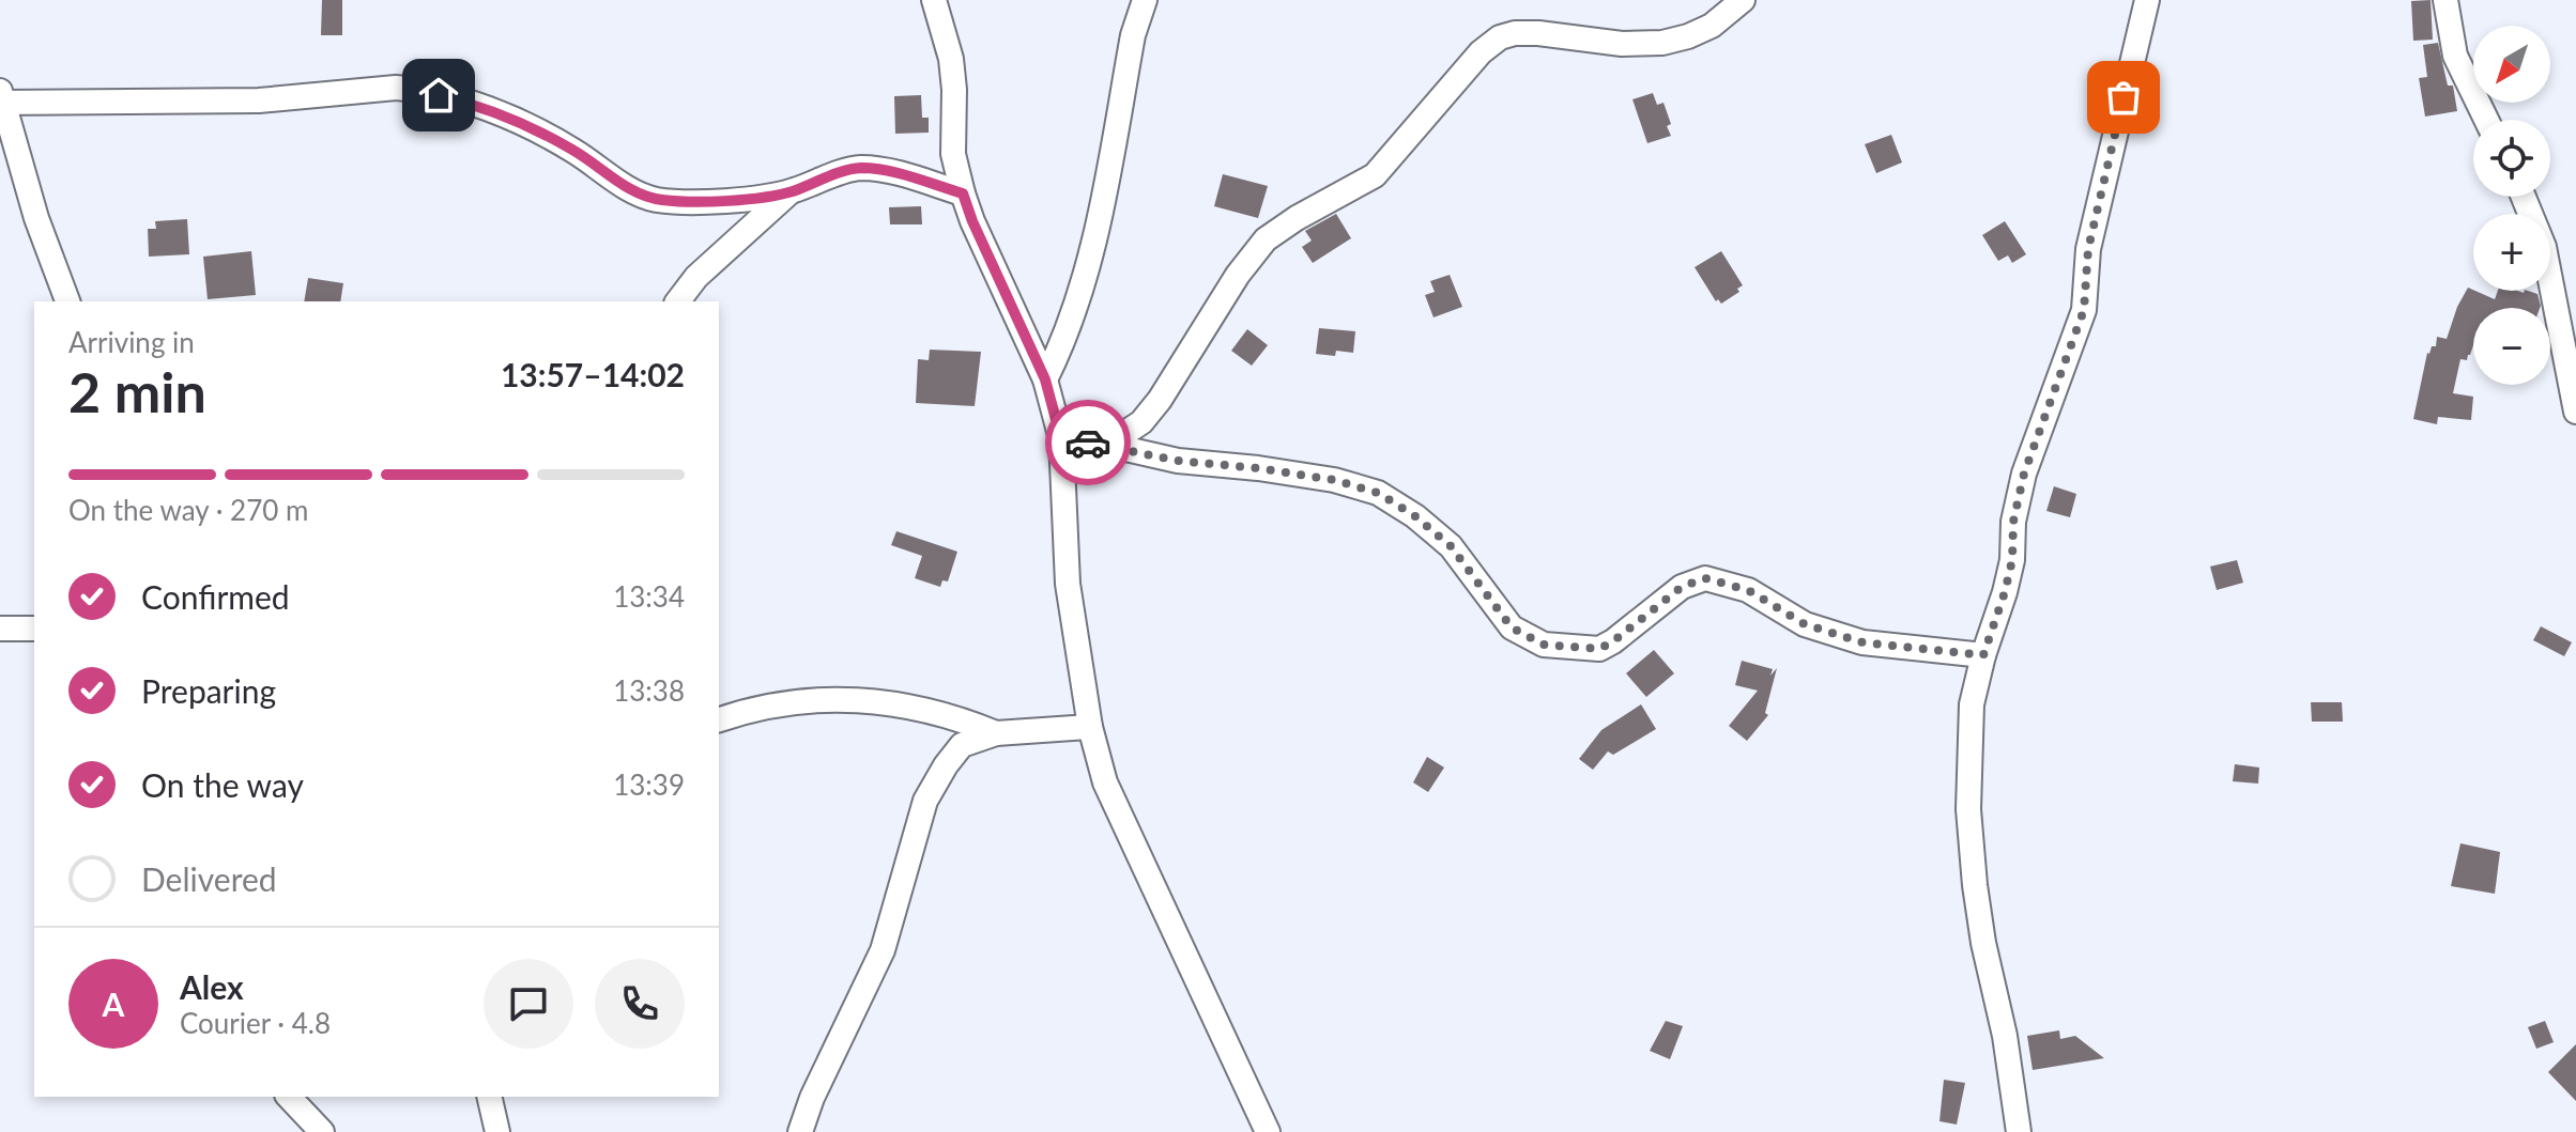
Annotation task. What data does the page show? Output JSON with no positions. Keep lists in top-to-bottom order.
{
  "north": "bottom left",
  "page": {
    "map_buttons": ["+", "−"],
    "heading": ["2 min", "Arriving in", "13:57–14:02"],
    "panel": ["Alex", "Courier · 4.8"],
    "bar": "On the way · 270 m",
    "list": [
      ["Confirmed", "13:34"],
      ["Preparing", "13:38"],
      ["On the way", "13:39"],
      "Delivered"
    ],
    "round": "A"
  }
}
